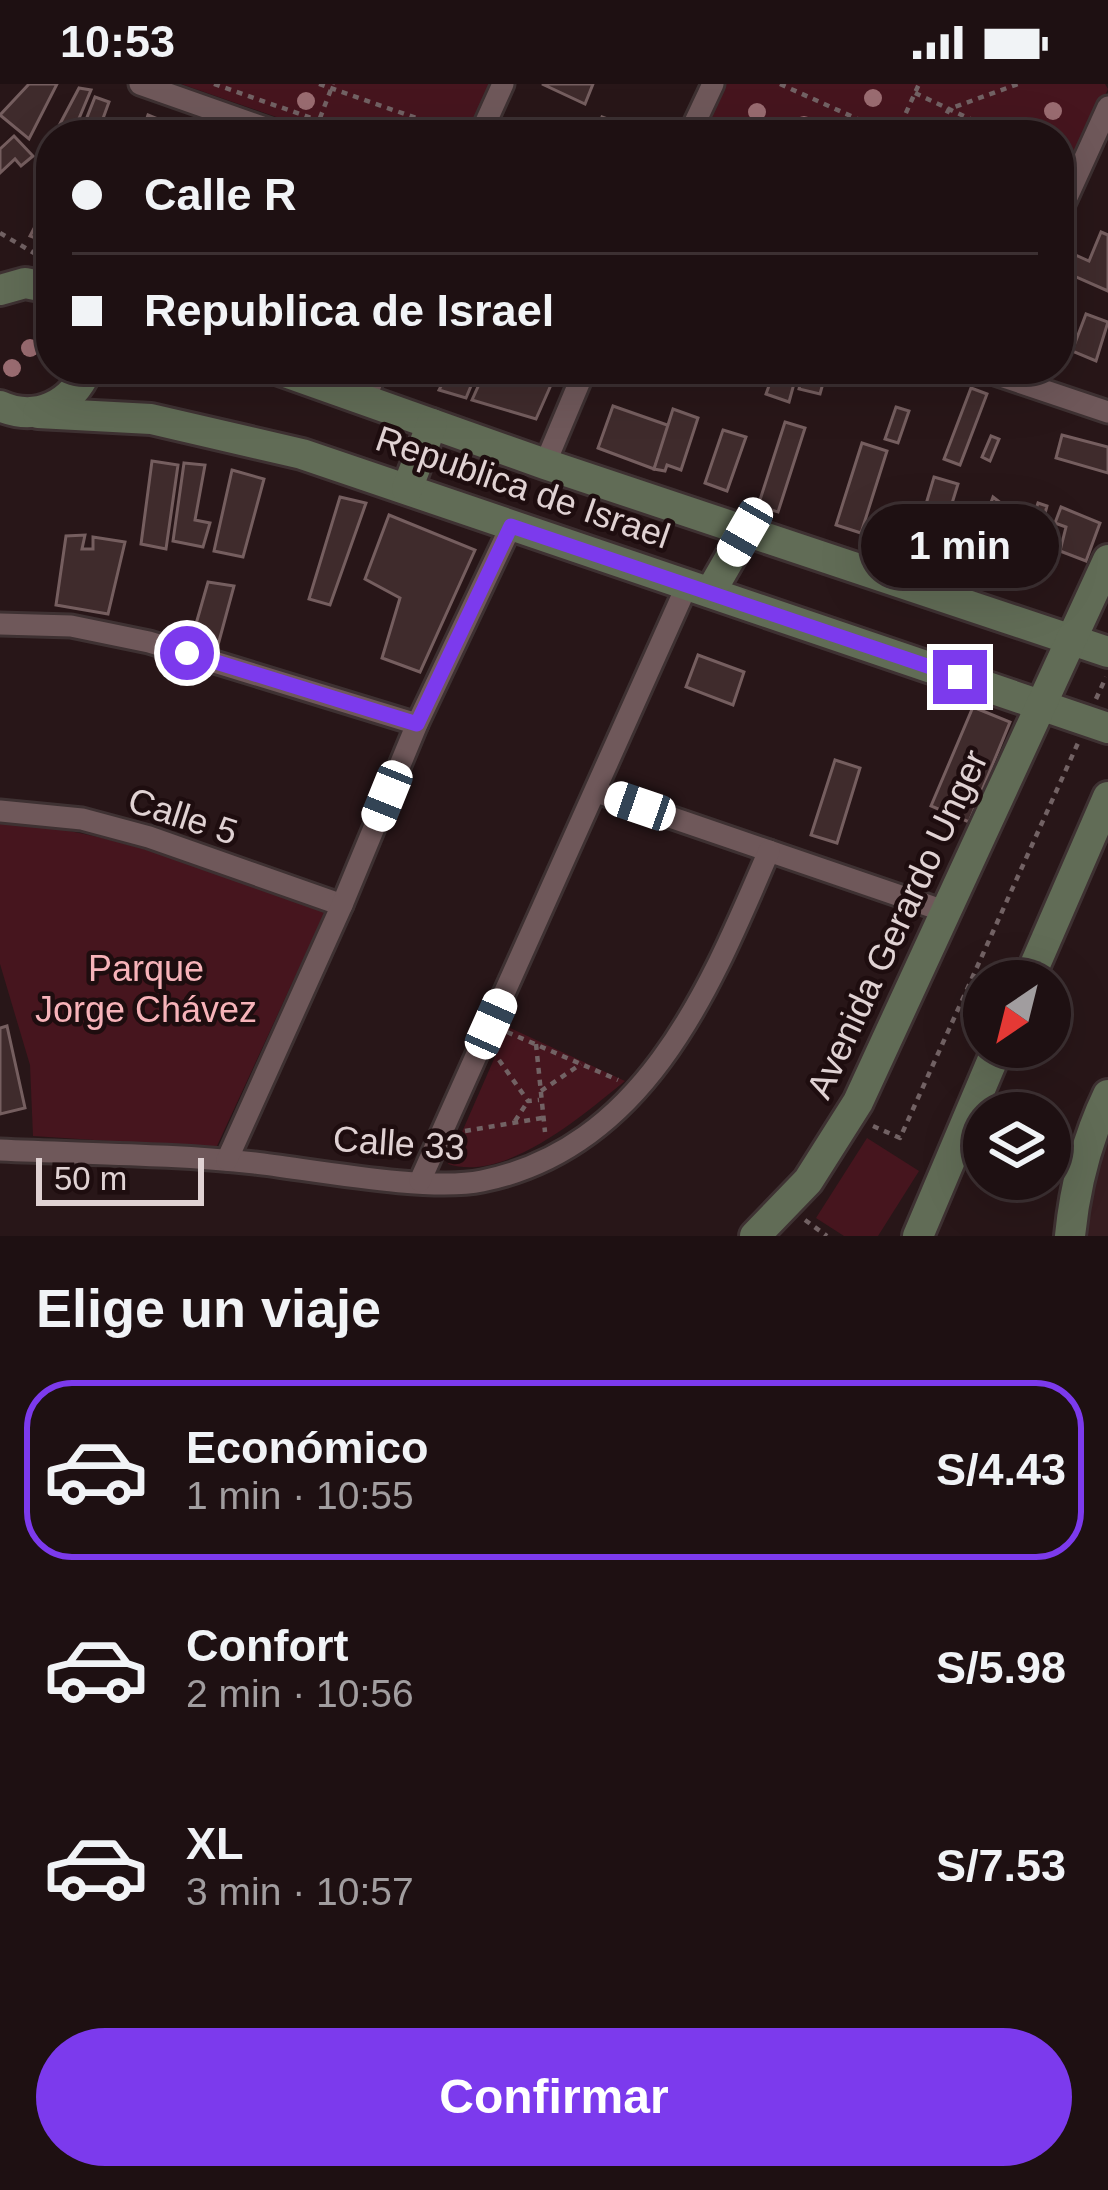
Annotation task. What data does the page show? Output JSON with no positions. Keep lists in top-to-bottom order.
{
  "streets": {
    "street": [
      "Republica de Israel",
      "Calle 5",
      "Avenida Gerardo Unger",
      "Calle 33"
    ]
  },
  "crossings": [
    ["Republica de Israel", "Avenida Gerardo Unger"]
  ],
  "parks": ["Parque Jorge Chávez"],
  "scale_bar": "50 m",
  "north": "bottom left",
  "page": {
    "status": "10:53",
    "banner": ["Calle R", "Republica de Israel"],
    "bubble": "1 min",
    "scale": "50 m",
    "heading": "Elige un viaje",
    "list": [
      {
        "name": "Económico",
        "note": "1 min · 10:55",
        "value": "S/4.43"
      },
      {
        "name": "Confort",
        "note": "2 min · 10:56",
        "value": "S/5.98"
      },
      {
        "name": "XL",
        "note": "3 min · 10:57",
        "value": "S/7.53"
      }
    ],
    "buttons": "Confirmar"
  }
}
